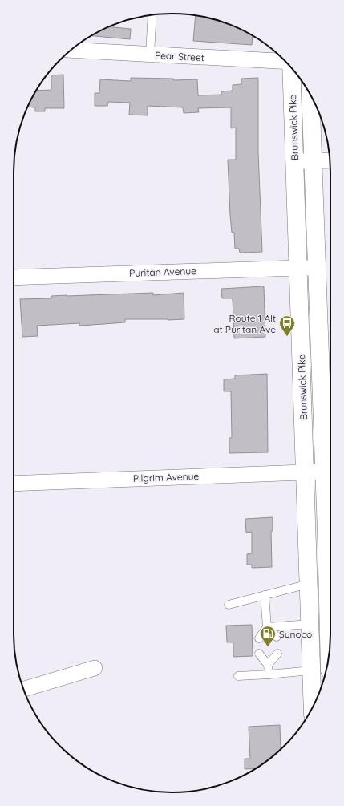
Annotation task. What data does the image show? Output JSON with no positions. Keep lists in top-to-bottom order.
{
  "streets": {
    "main road": ["Brunswick Pike"],
    "street": ["Pear Street", "Puritan Avenue", "Pilgrim Avenue"]
  },
  "crossings": [
    ["Brunswick Pike", "Puritan Avenue"],
    ["Brunswick Pike", "Pilgrim Avenue"]
  ],
  "places": {
    "bus stop": ["Route 1 Alt at Puritan Ave"],
    "fuel station": ["Sunoco"]
  }
}
